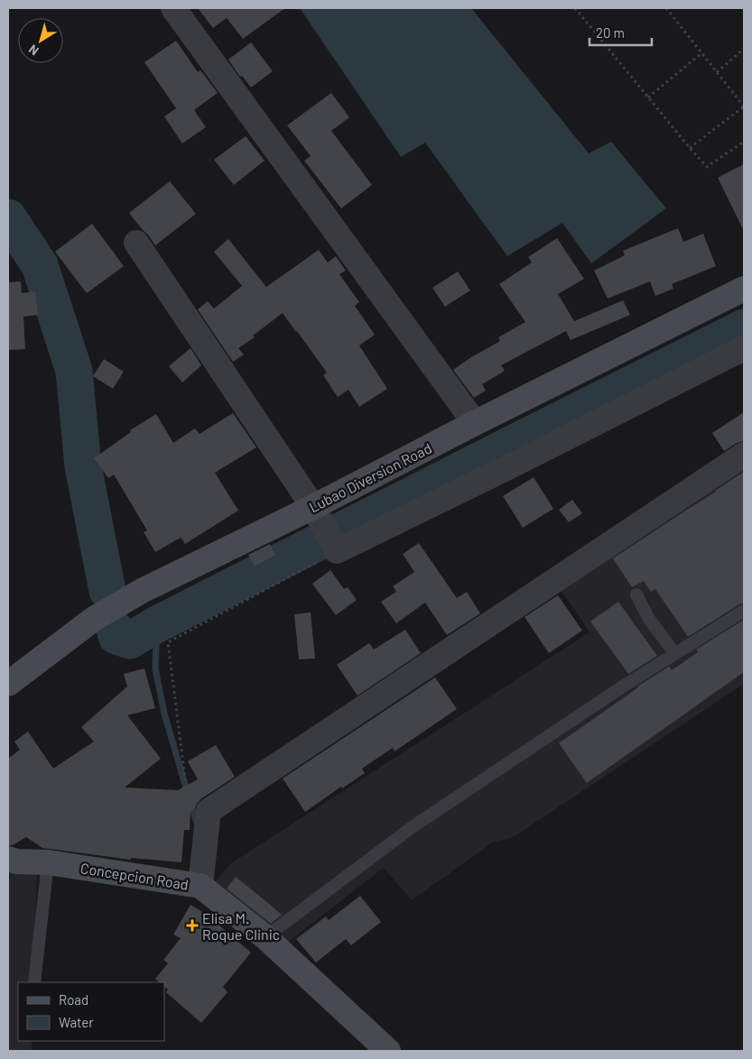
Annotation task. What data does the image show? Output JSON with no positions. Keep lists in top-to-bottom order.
{
  "streets": {
    "street": ["Lubao Diversion Road", "Concepcion Road"]
  },
  "places": {
    "health": ["Elisa M. Roque Clinic"]
  },
  "legend": ["Road", "Water"],
  "scale_bar": "20 m",
  "north": "bottom left"
}
